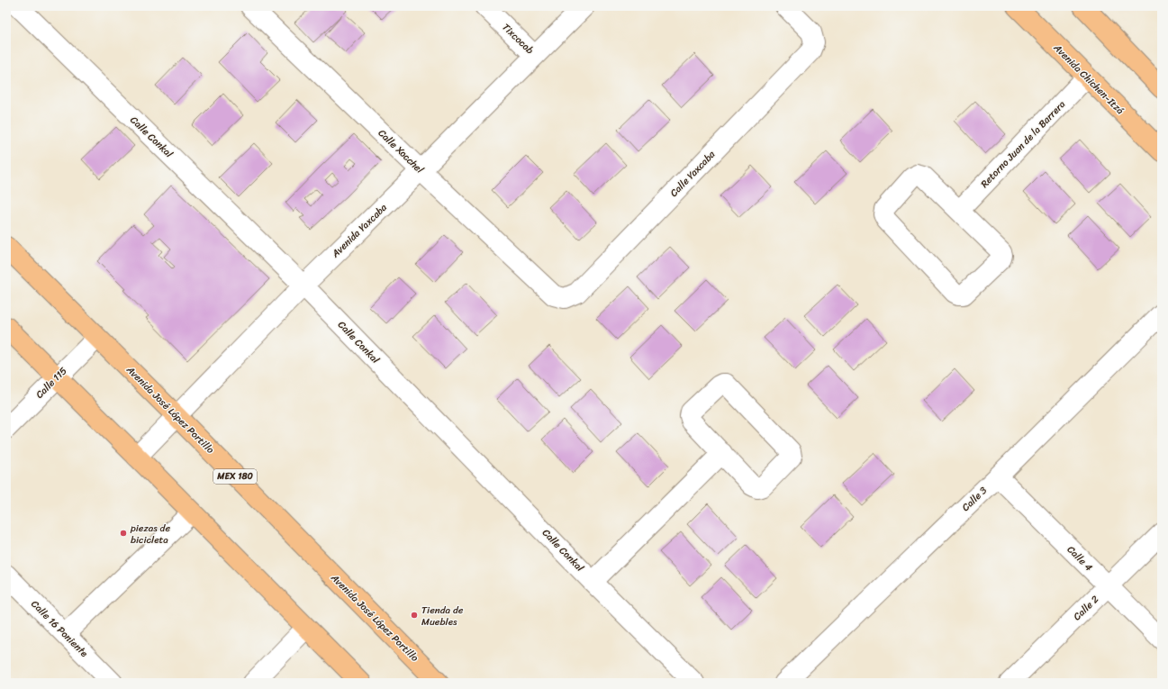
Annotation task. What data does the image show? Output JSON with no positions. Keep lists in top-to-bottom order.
{
  "streets": {
    "main road": ["Avenida Chichen-Itzá", "Avenida José López Portillo", "MEX 180"],
    "street": [
      "Tixcocob",
      "Calle Conkal",
      "Retorno Juan de la Barrera",
      "Calle Xocchel",
      "Calle Yaxcaba",
      "Avenida Yaxcaba",
      "Calle 115",
      "Calle 3",
      "Calle 4",
      "Calle 2",
      "Calle 16 Poniente"
    ]
  },
  "crossings": [
    ["Tixcocob", "Avenida Yaxcaba"],
    ["Avenida Chichen-Itzá", "Retorno Juan de la Barrera"],
    ["Calle Conkal", "Avenida Yaxcaba"],
    ["Calle Xocchel", "Calle Yaxcaba"],
    ["Calle Xocchel", "Avenida Yaxcaba"],
    ["Avenida Yaxcaba", "Avenida José López Portillo"],
    ["Calle 115", "Avenida José López Portillo"],
    ["Calle 3", "Calle 4"],
    ["Calle 4", "Calle 2"]
  ],
  "places": ["piezas de bicicleta", "Tienda de Muebles"]
}
